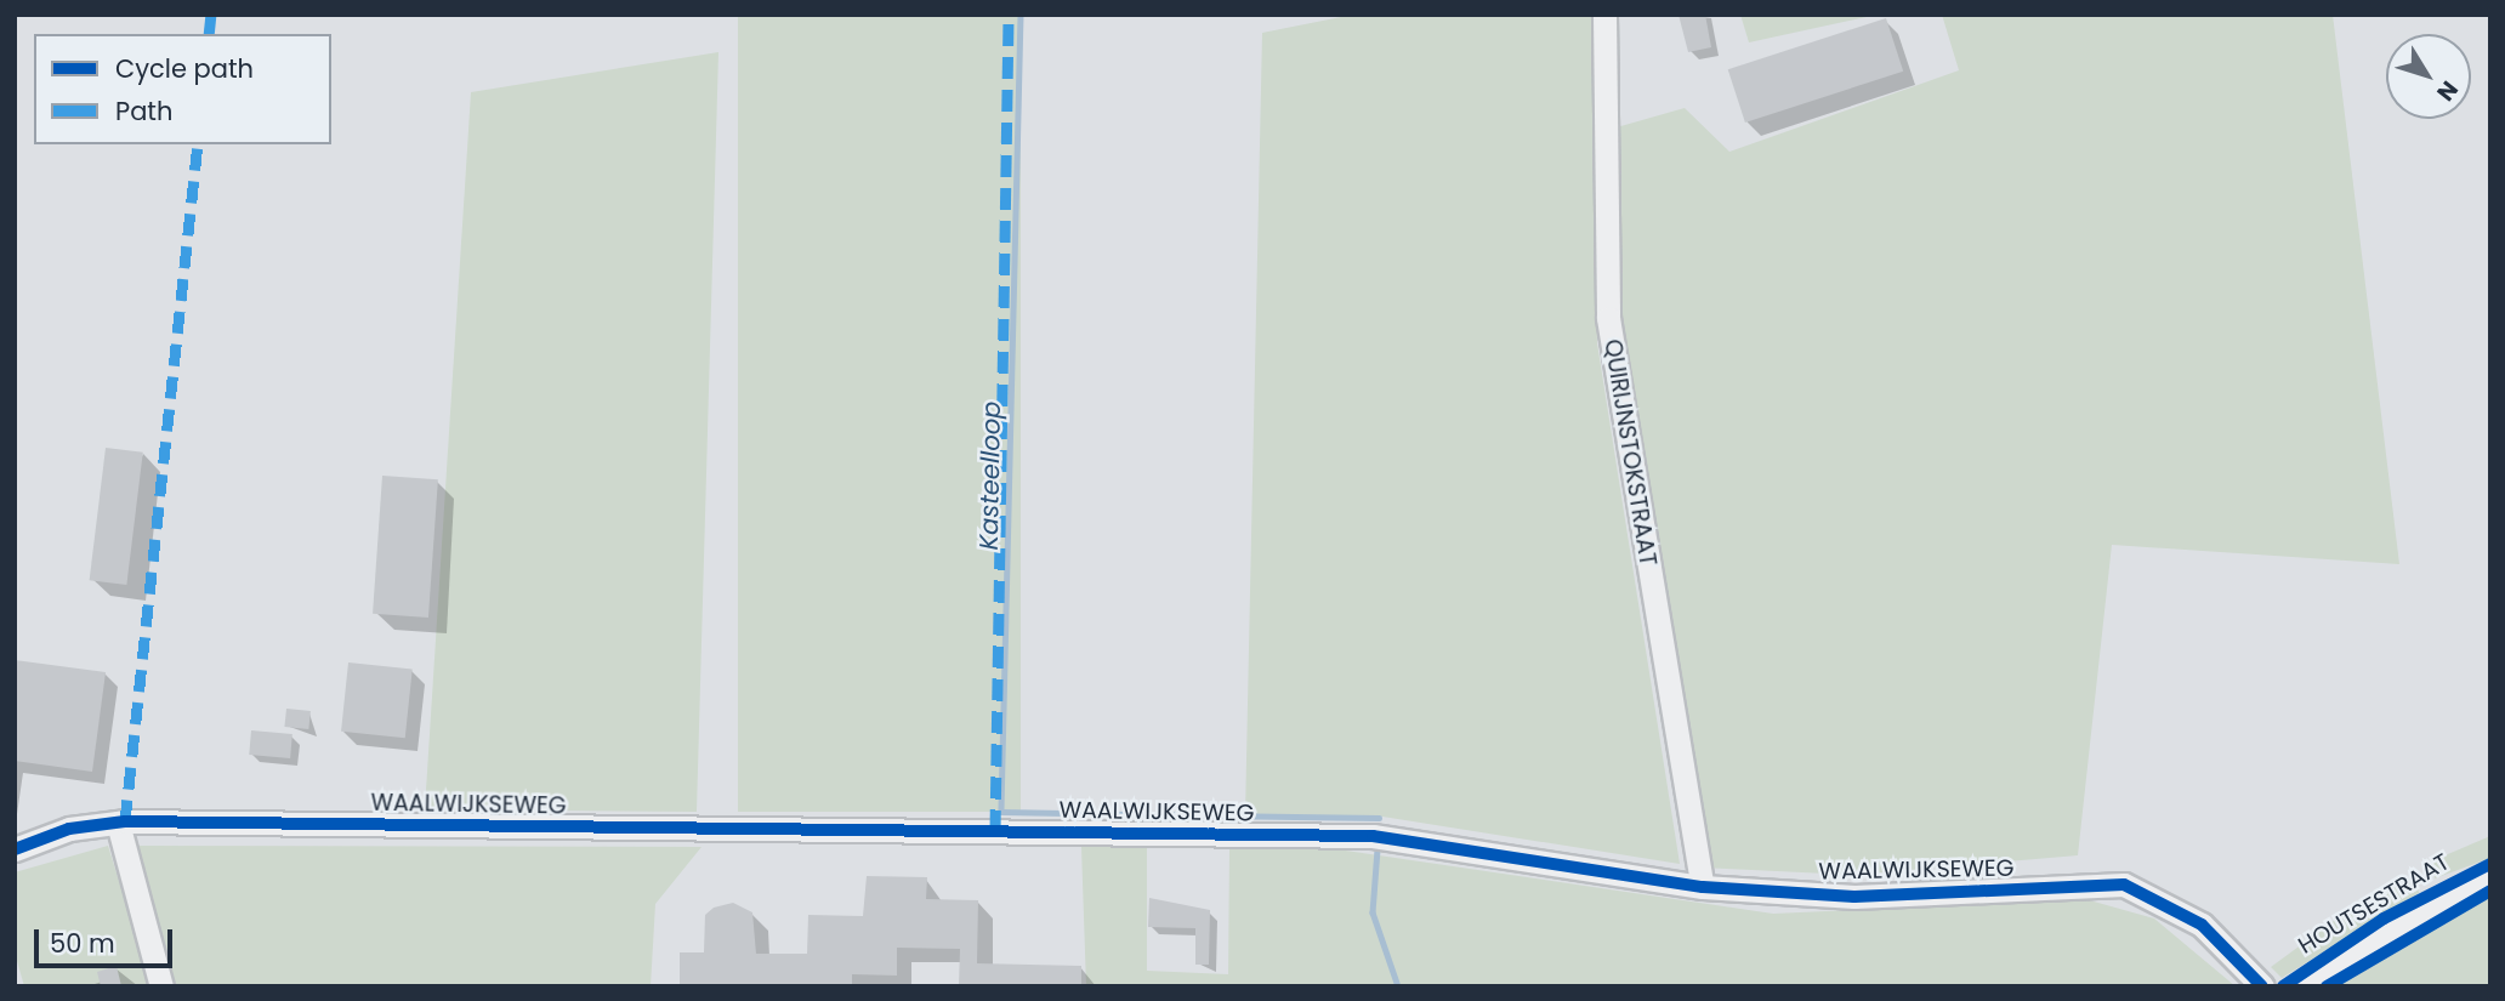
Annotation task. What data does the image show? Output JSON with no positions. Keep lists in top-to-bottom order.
{
  "streets": {
    "street": ["QUIRIJNSTOKSTRAAT", "WAALWIJKSEWEG", "HOUTSESTRAAT"]
  },
  "crossings": [
    ["QUIRIJNSTOKSTRAAT", "WAALWIJKSEWEG"]
  ],
  "water": ["Kasteelloop"],
  "legend": ["Cycle path", "Path"],
  "scale_bar": "50 m",
  "north": "bottom right"
}
